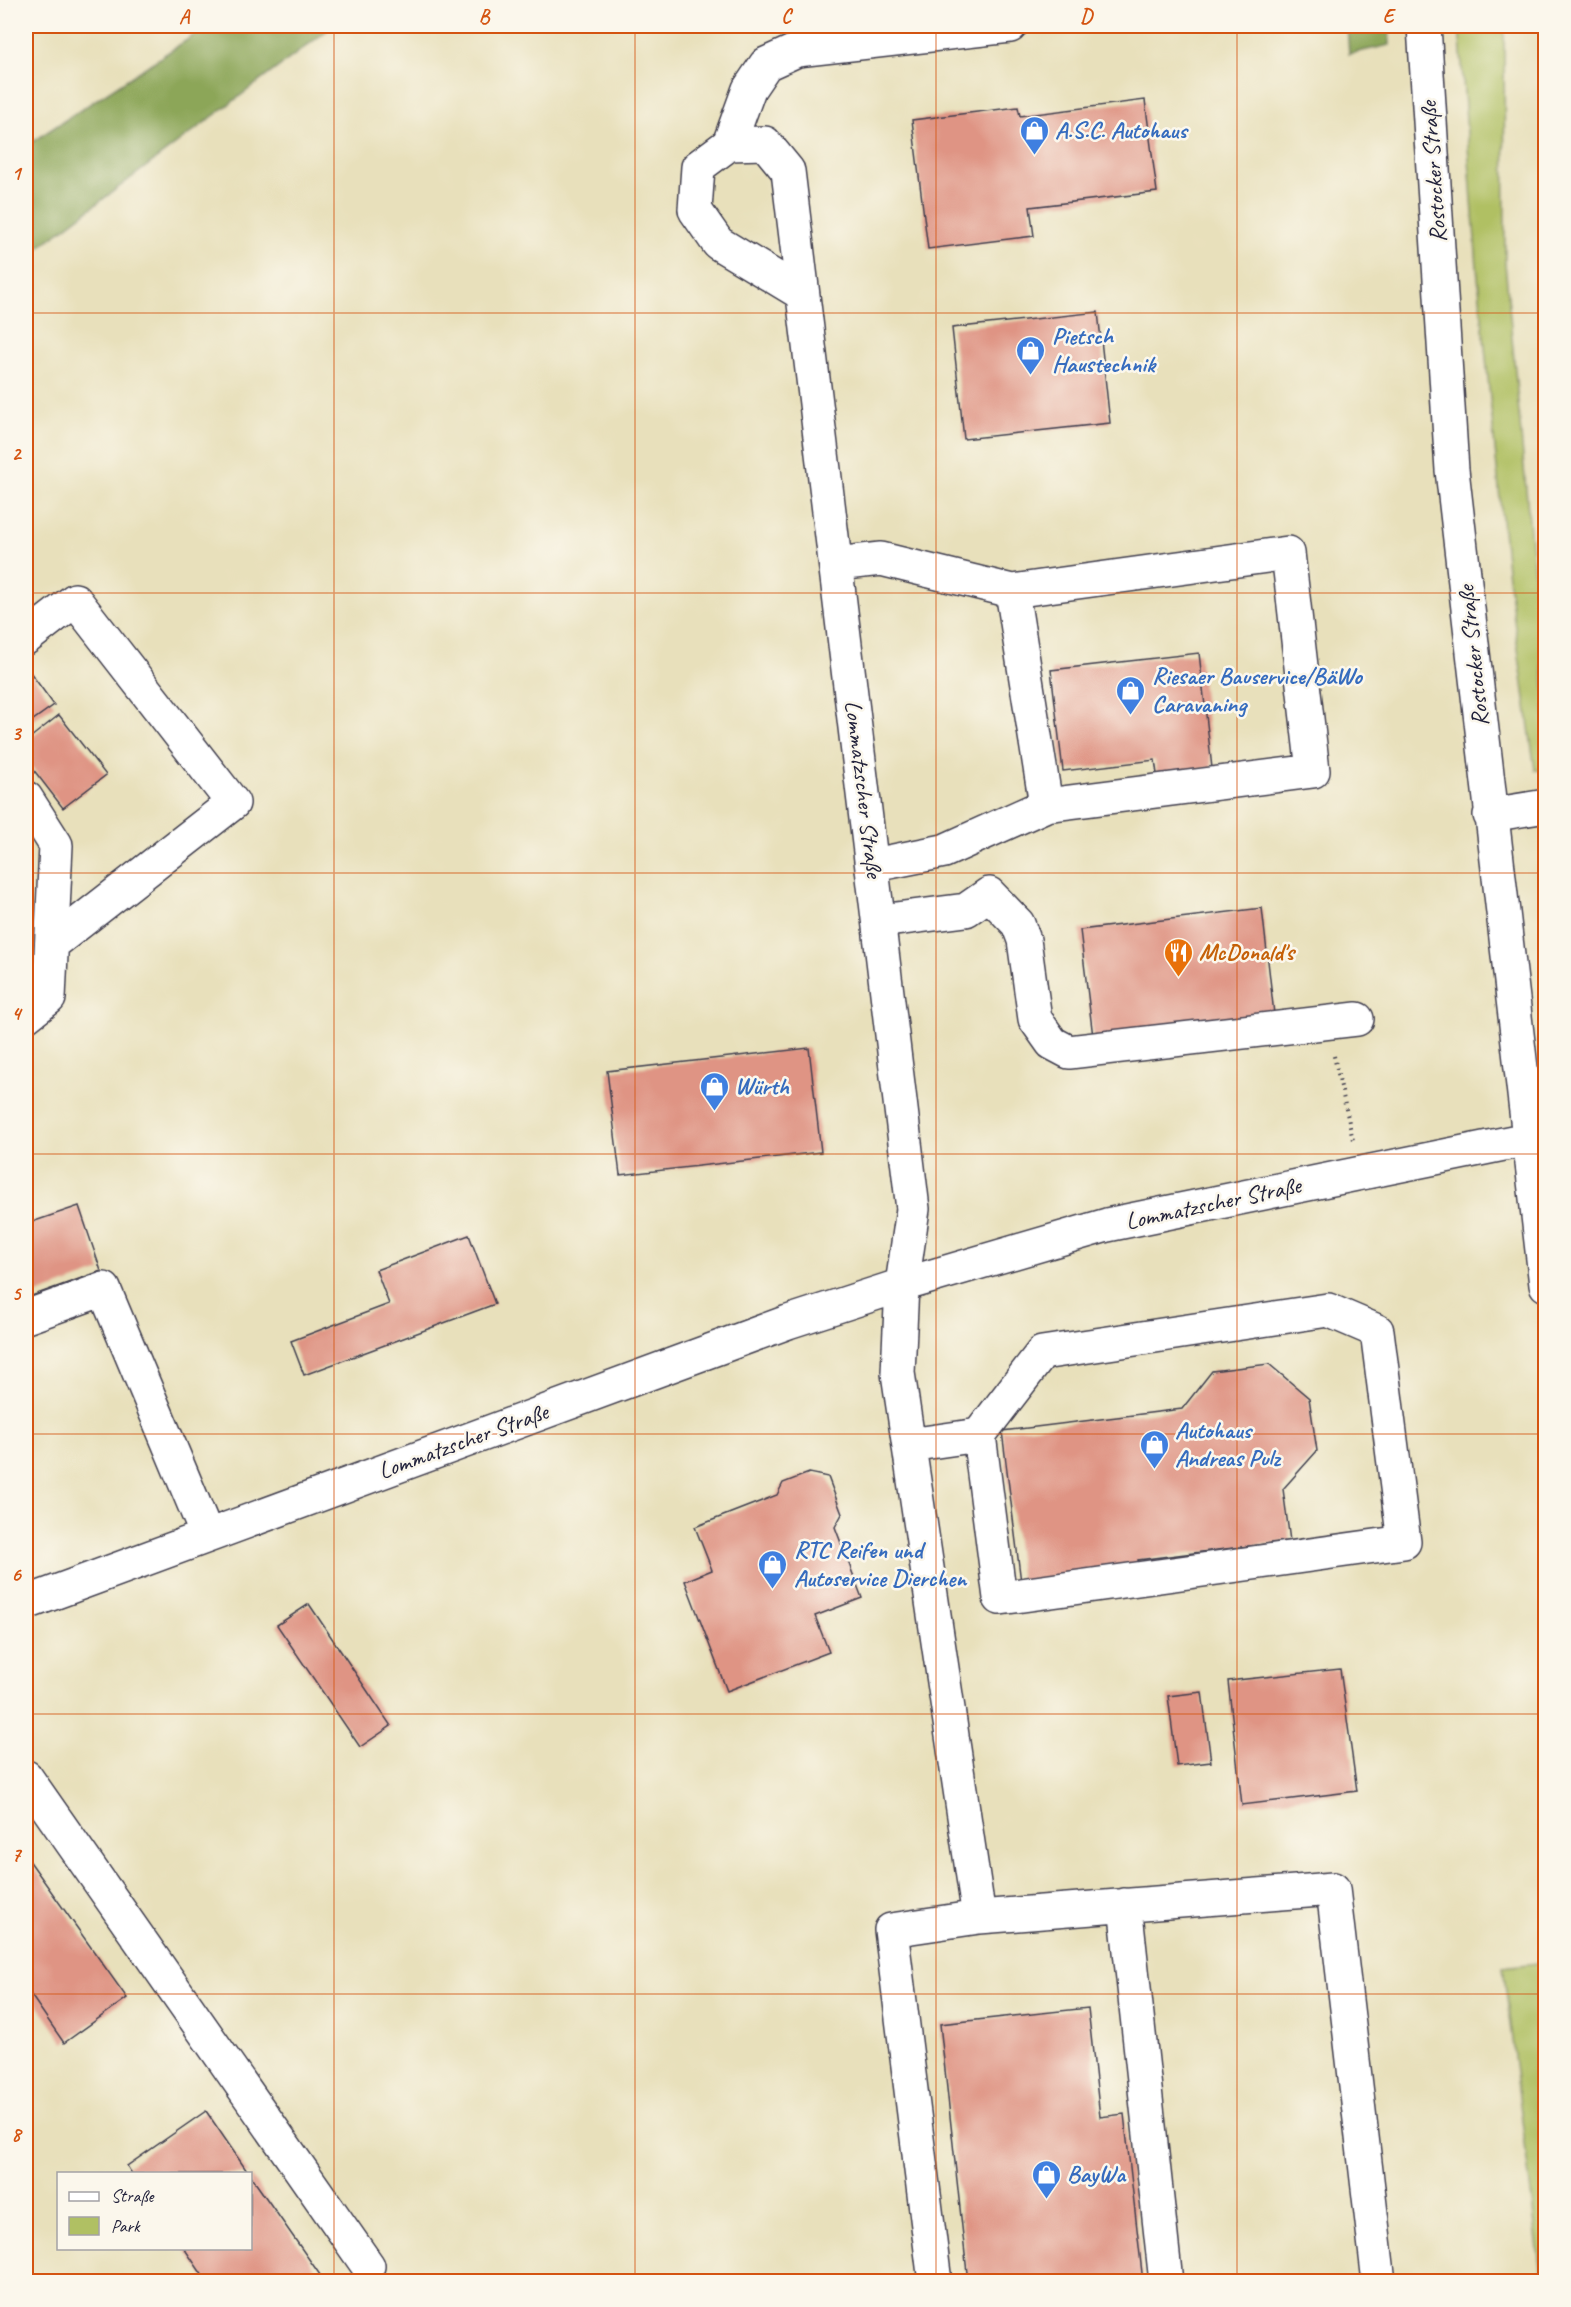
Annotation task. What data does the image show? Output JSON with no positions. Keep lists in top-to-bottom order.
{
  "streets": {
    "street": ["Rostocker Straße", "Lommatzscher Straße"]
  },
  "crossings": [
    ["Rostocker Straße", "Lommatzscher Straße"]
  ],
  "places": {
    "shop": [
      "A.S.C. Autohaus",
      "Pietsch Haustechnik",
      "Riesaer Bauservice/BäWo Caravaning",
      "Würth",
      "Autohaus Andreas Pulz",
      "RTC Reifen und Autoservice Dierchen",
      "BayWa"
    ],
    "restaurant": ["McDonald's"]
  },
  "legend": ["Straße", "Park"],
  "grid": {
    "columns": [
      "A",
      "B",
      "C",
      "D",
      "E"
    ],
    "rows": [
      "1",
      "2",
      "3",
      "4",
      "5",
      "6",
      "7",
      "8"
    ]
  }
}
